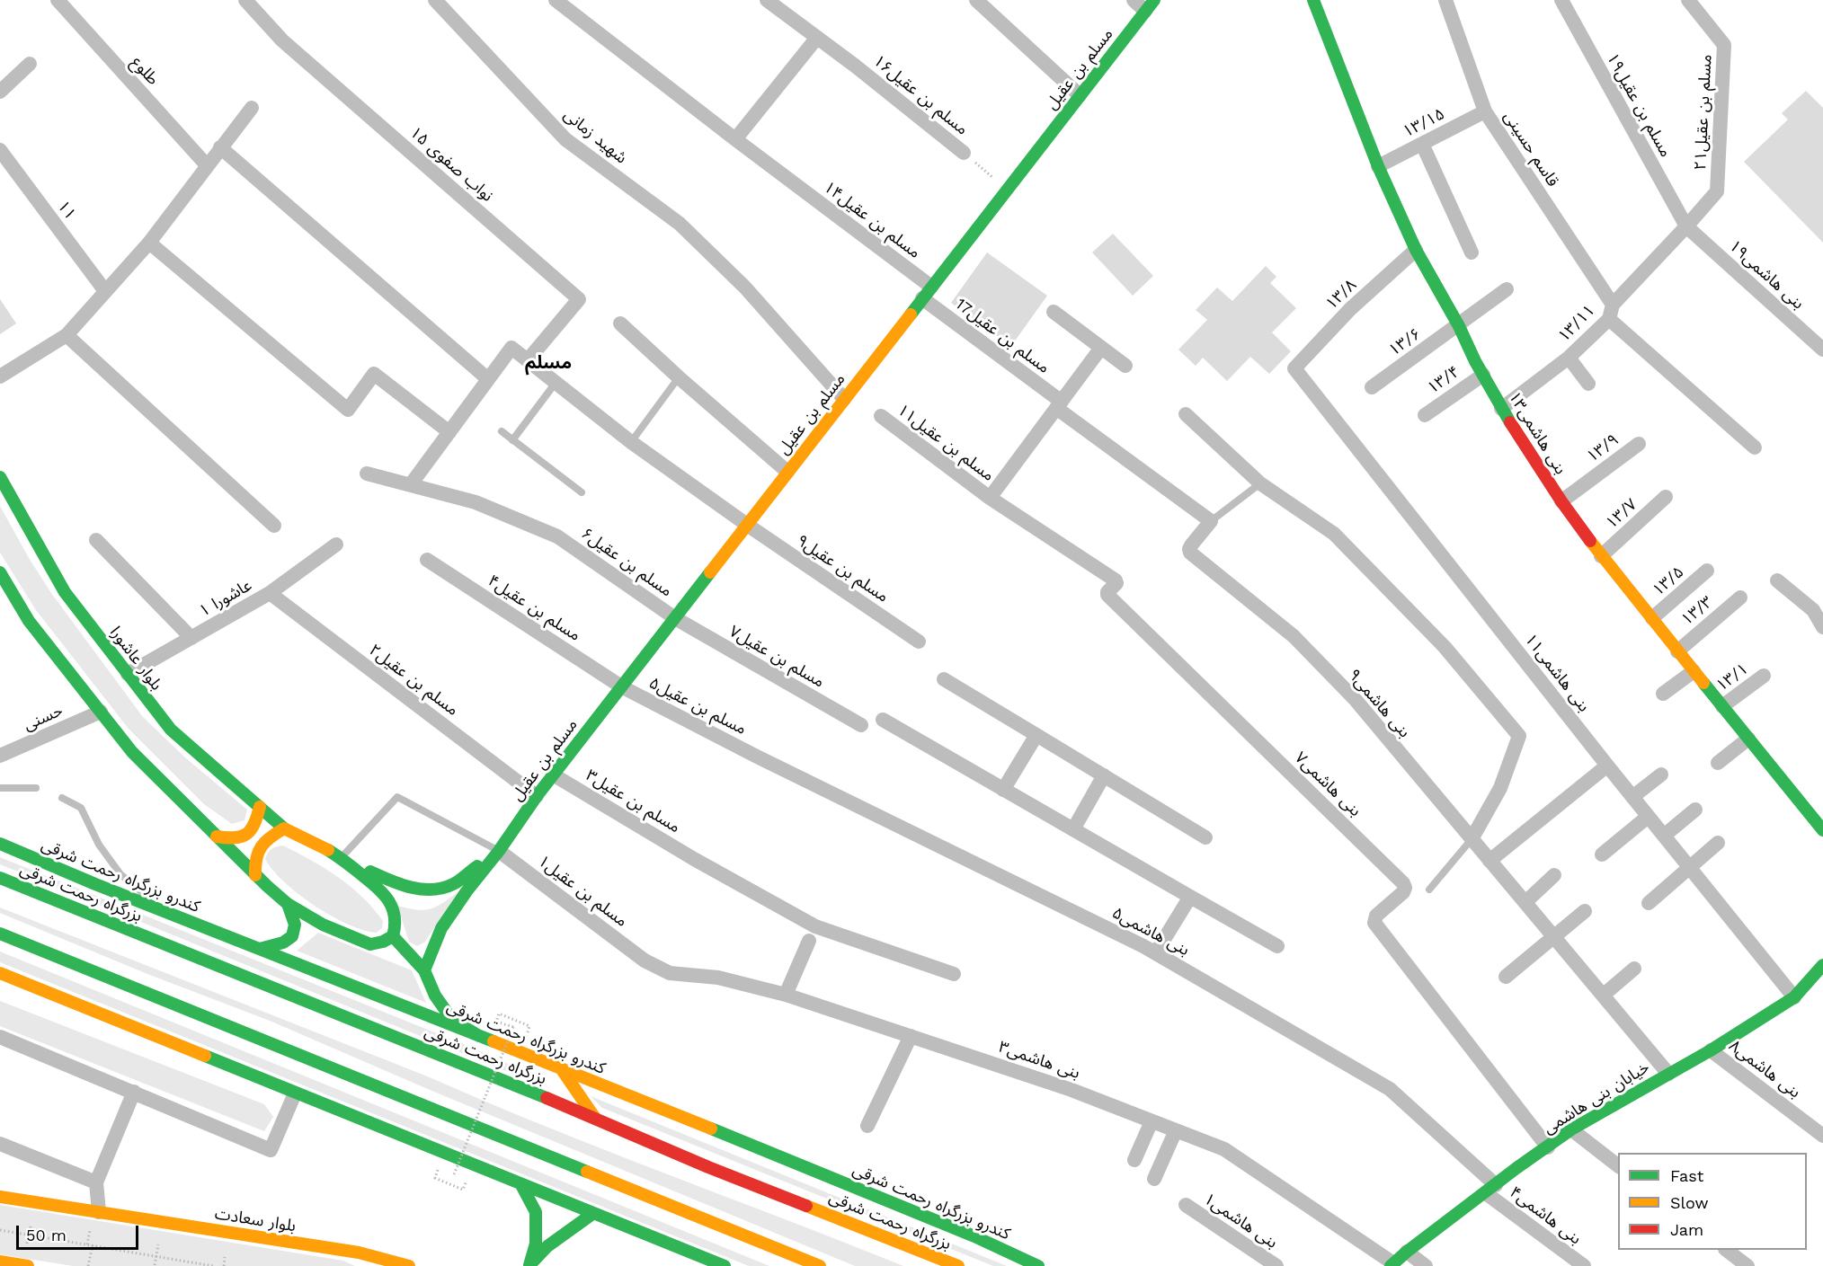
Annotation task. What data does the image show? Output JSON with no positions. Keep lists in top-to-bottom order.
{
  "streets": {
    "main road": [
      "مسلم بن عقیل",
      "بنی هاشمی۱۳",
      "بلوار عاشورا",
      "کندرو بزرگراه رحمت شرقی",
      "بزرگراه رحمت شرقی",
      "خیابان بنی هاشمی",
      "بلوار سعادت"
    ],
    "street": [
      "طلوع",
      "مسلم بن عقیل۱۶",
      "مسلم بن عقیل۱۹",
      "مسلم بن عقیل۲۱",
      "۱۳/۱۵",
      "شهید زمانی",
      "قاسم حسینی",
      "نواب صفوی ۱۵",
      "۱۱",
      "مسلم بن عقیل۱۴",
      "بنی هاشمی۱۹",
      "۱۳/۸",
      "۱۳/۱۱",
      "مسلم بن عقیل17",
      "۱۳/۶",
      "۱۳/۴",
      "مسلم بن عقیل۱۱",
      "۱۳/۹",
      "۱۳/۷",
      "مسلم بن عقیل۶",
      "مسلم بن عقیل۹",
      "۱۳/۵",
      "عاشورا ۱",
      "مسلم بن عقیل۴",
      "۱۳/۳",
      "مسلم بن عقیل۷",
      "بنی هاشمی۱۱",
      "۱۳/۱",
      "مسلم بن عقیل۲",
      "بنی هاشمی۹",
      "مسلم بن عقیل۵",
      "حسنی",
      "بنی هاشمی۷",
      "مسلم بن عقیل۳",
      "مسلم بن عقیل۱",
      "بنی هاشمی۵",
      "بنی هاشمی۳",
      "۸بنی هاشمی",
      "۴بنی هاشمی",
      "بنی هاشمی۱"
    ]
  },
  "crossings": [
    ["مسلم بن عقیل", "شهید زمانی"],
    ["مسلم بن عقیل", "مسلم بن عقیل۱۴"],
    ["مسلم بن عقیل", "مسلم بن عقیل17"],
    ["مسلم بن عقیل", "مسلم بن عقیل۶"],
    ["مسلم بن عقیل", "مسلم بن عقیل۹"],
    ["مسلم بن عقیل", "مسلم بن عقیل۴"],
    ["مسلم بن عقیل", "مسلم بن عقیل۷"],
    ["مسلم بن عقیل", "مسلم بن عقیل۲"],
    ["مسلم بن عقیل", "مسلم بن عقیل۵"],
    ["مسلم بن عقیل", "مسلم بن عقیل۳"],
    ["مسلم بن عقیل", "مسلم بن عقیل۱"],
    ["مسلم بن عقیل۱۹", "مسلم بن عقیل۲۱"],
    ["مسلم بن عقیل۱۹", "بنی هاشمی۱۹"],
    ["مسلم بن عقیل۱۹", "۱۳/۱۱"],
    ["مسلم بن عقیل۲۱", "بنی هاشمی۱۹"],
    ["مسلم بن عقیل۲۱", "۱۳/۱۱"],
    ["۱۳/۱۵", "قاسم حسینی"],
    ["۱۳/۱۵", "بنی هاشمی۱۳"],
    ["قاسم حسینی", "۱۳/۱۱"],
    ["نواب صفوی ۱۵", "مسلم بن عقیل۹"],
    ["مسلم بن عقیل۱۴", "مسلم بن عقیل17"],
    ["بنی هاشمی۱۹", "۱۳/۱۱"],
    ["۱۳/۸", "بنی هاشمی۱۳"],
    ["۱۳/۸", "بنی هاشمی۱۱"],
    ["۱۳/۱۱", "بنی هاشمی۱۳"],
    ["۱۳/۶", "بنی هاشمی۱۳"],
    ["۱۳/۴", "بنی هاشمی۱۳"],
    ["بنی هاشمی۱۳", "۱۳/۹"],
    ["بنی هاشمی۱۳", "۱۳/۷"],
    ["بنی هاشمی۱۳", "۱۳/۵"],
    ["بنی هاشمی۱۳", "۱۳/۳"],
    ["بنی هاشمی۱۳", "۱۳/۱"],
    ["مسلم بن عقیل۱۱", "بنی هاشمی۷"],
    ["مسلم بن عقیل۶", "مسلم بن عقیل۷"],
    ["عاشورا ۱", "بلوار عاشورا"],
    ["عاشورا ۱", "مسلم بن عقیل۲"],
    ["مسلم بن عقیل۴", "مسلم بن عقیل۵"],
    ["بنی هاشمی۱۱", "خیابان بنی هاشمی"],
    ["بنی هاشمی۹", "خیابان بنی هاشمی"],
    ["مسلم بن عقیل۵", "بنی هاشمی۵"],
    ["بنی هاشمی۷", "خیابان بنی هاشمی"],
    ["مسلم بن عقیل۱", "بنی هاشمی۳"],
    ["بنی هاشمی۵", "خیابان بنی هاشمی"],
    ["بنی هاشمی۵", "۴بنی هاشمی"],
    ["بنی هاشمی۳", "خیابان بنی هاشمی"],
    ["۸بنی هاشمی", "خیابان بنی هاشمی"],
    ["خیابان بنی هاشمی", "۴بنی هاشمی"]
  ],
  "districts": ["مسلم"],
  "legend": ["Fast", "Slow", "Jam"],
  "scale_bar": "50 m"
}
